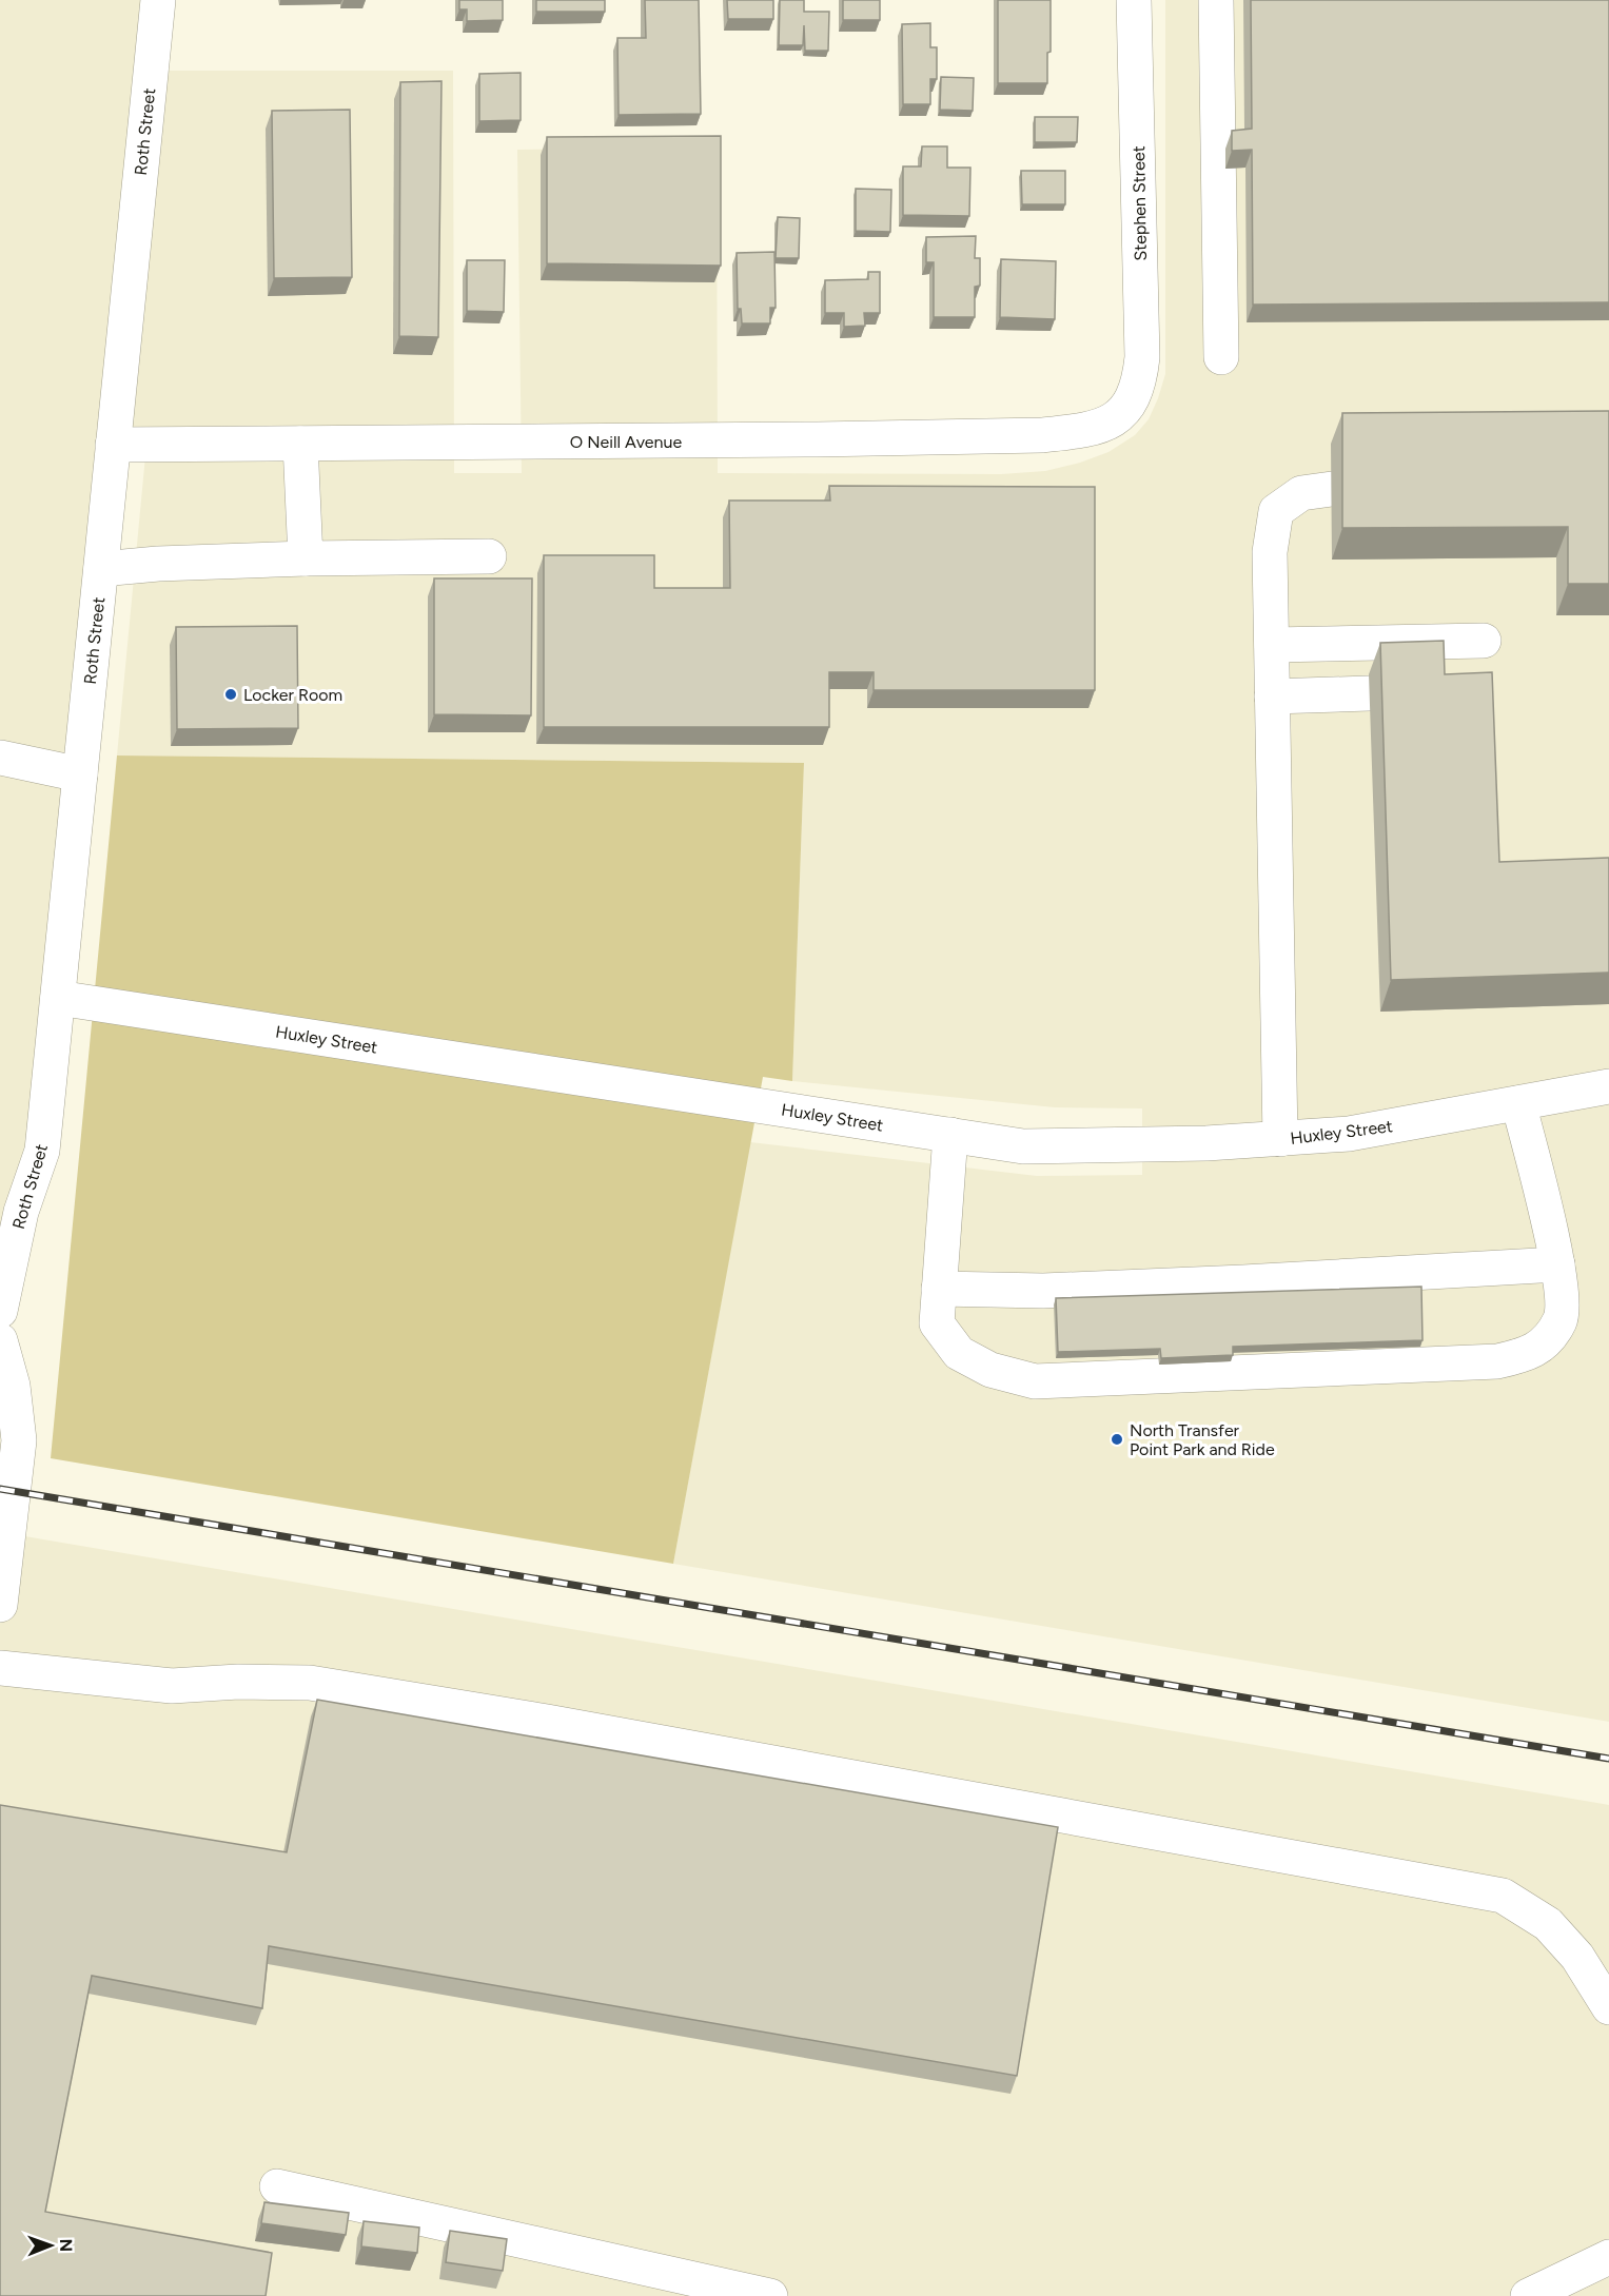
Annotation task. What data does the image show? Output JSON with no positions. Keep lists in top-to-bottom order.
{
  "streets": {
    "street": [
      "Roth Street",
      "Stephen Street",
      "O Neill Avenue",
      "Huxley Street"
    ]
  },
  "crossings": [
    ["Roth Street", "O Neill Avenue"],
    ["Roth Street", "Huxley Street"],
    ["Stephen Street", "O Neill Avenue"]
  ],
  "places": ["Locker Room", "North Transfer Point Park and Ride"],
  "north": "right"
}
